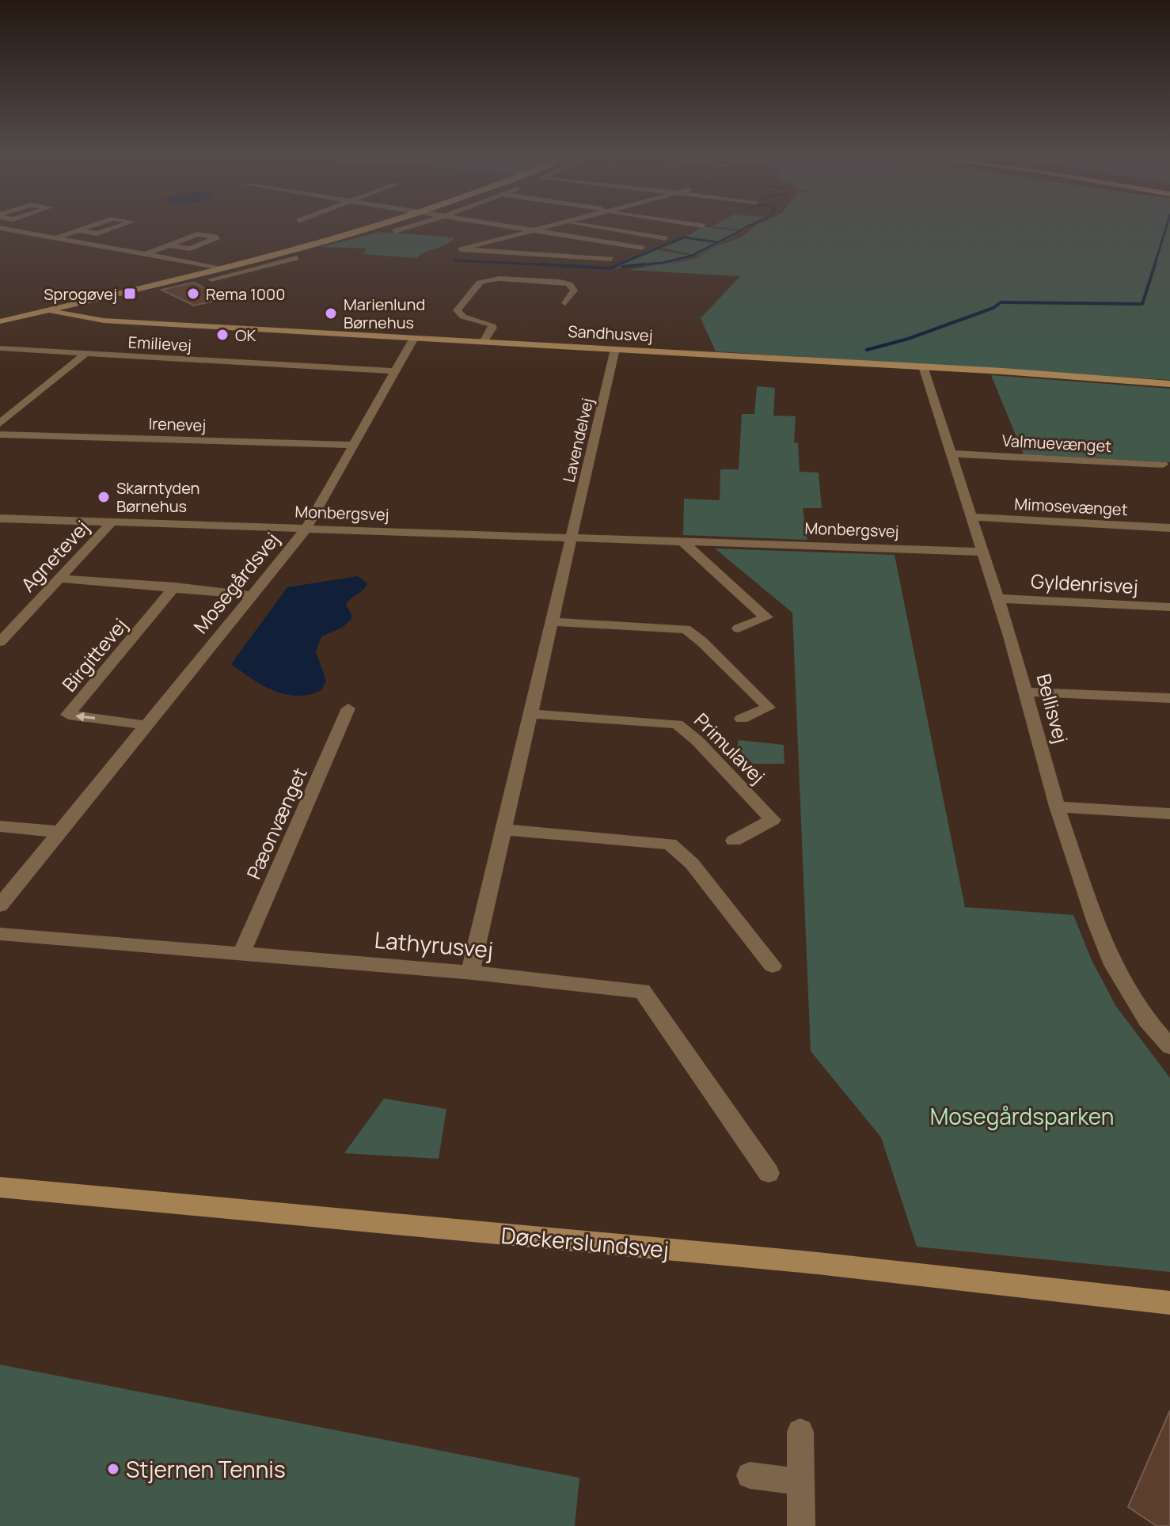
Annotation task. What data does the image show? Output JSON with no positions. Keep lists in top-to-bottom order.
{
  "streets": {
    "street": [
      "Sandhusvej",
      "Emilievej",
      "Irenevej",
      "Lavendelvej",
      "Valmuevænget",
      "Mimosevænget",
      "Monbergsvej",
      "Agnetevej",
      "Mosegårdsvej",
      "Gyldenrisvej",
      "Birgittevej",
      "Bellisvej",
      "Primulavej",
      "Pæonvænget",
      "Lathyrusvej",
      "Døckerslundsvej"
    ]
  },
  "crossings": [
    ["Sandhusvej", "Lavendelvej"],
    ["Sandhusvej", "Mosegårdsvej"],
    ["Sandhusvej", "Bellisvej"],
    ["Emilievej", "Mosegårdsvej"],
    ["Irenevej", "Mosegårdsvej"],
    ["Lavendelvej", "Monbergsvej"],
    ["Valmuevænget", "Bellisvej"],
    ["Mimosevænget", "Bellisvej"],
    ["Monbergsvej", "Agnetevej"],
    ["Monbergsvej", "Mosegårdsvej"],
    ["Monbergsvej", "Bellisvej"],
    ["Mosegårdsvej", "Birgittevej"],
    ["Gyldenrisvej", "Bellisvej"],
    ["Pæonvænget", "Lathyrusvej"]
  ],
  "parks": ["Mosegårdsparken"],
  "places": {
    "transit": ["Sprogøvej"],
    "other": [
      "Rema 1000",
      "Marienlund Børnehus",
      "OK",
      "Skarntyden Børnehus",
      "Stjernen Tennis"
    ]
  }
}
